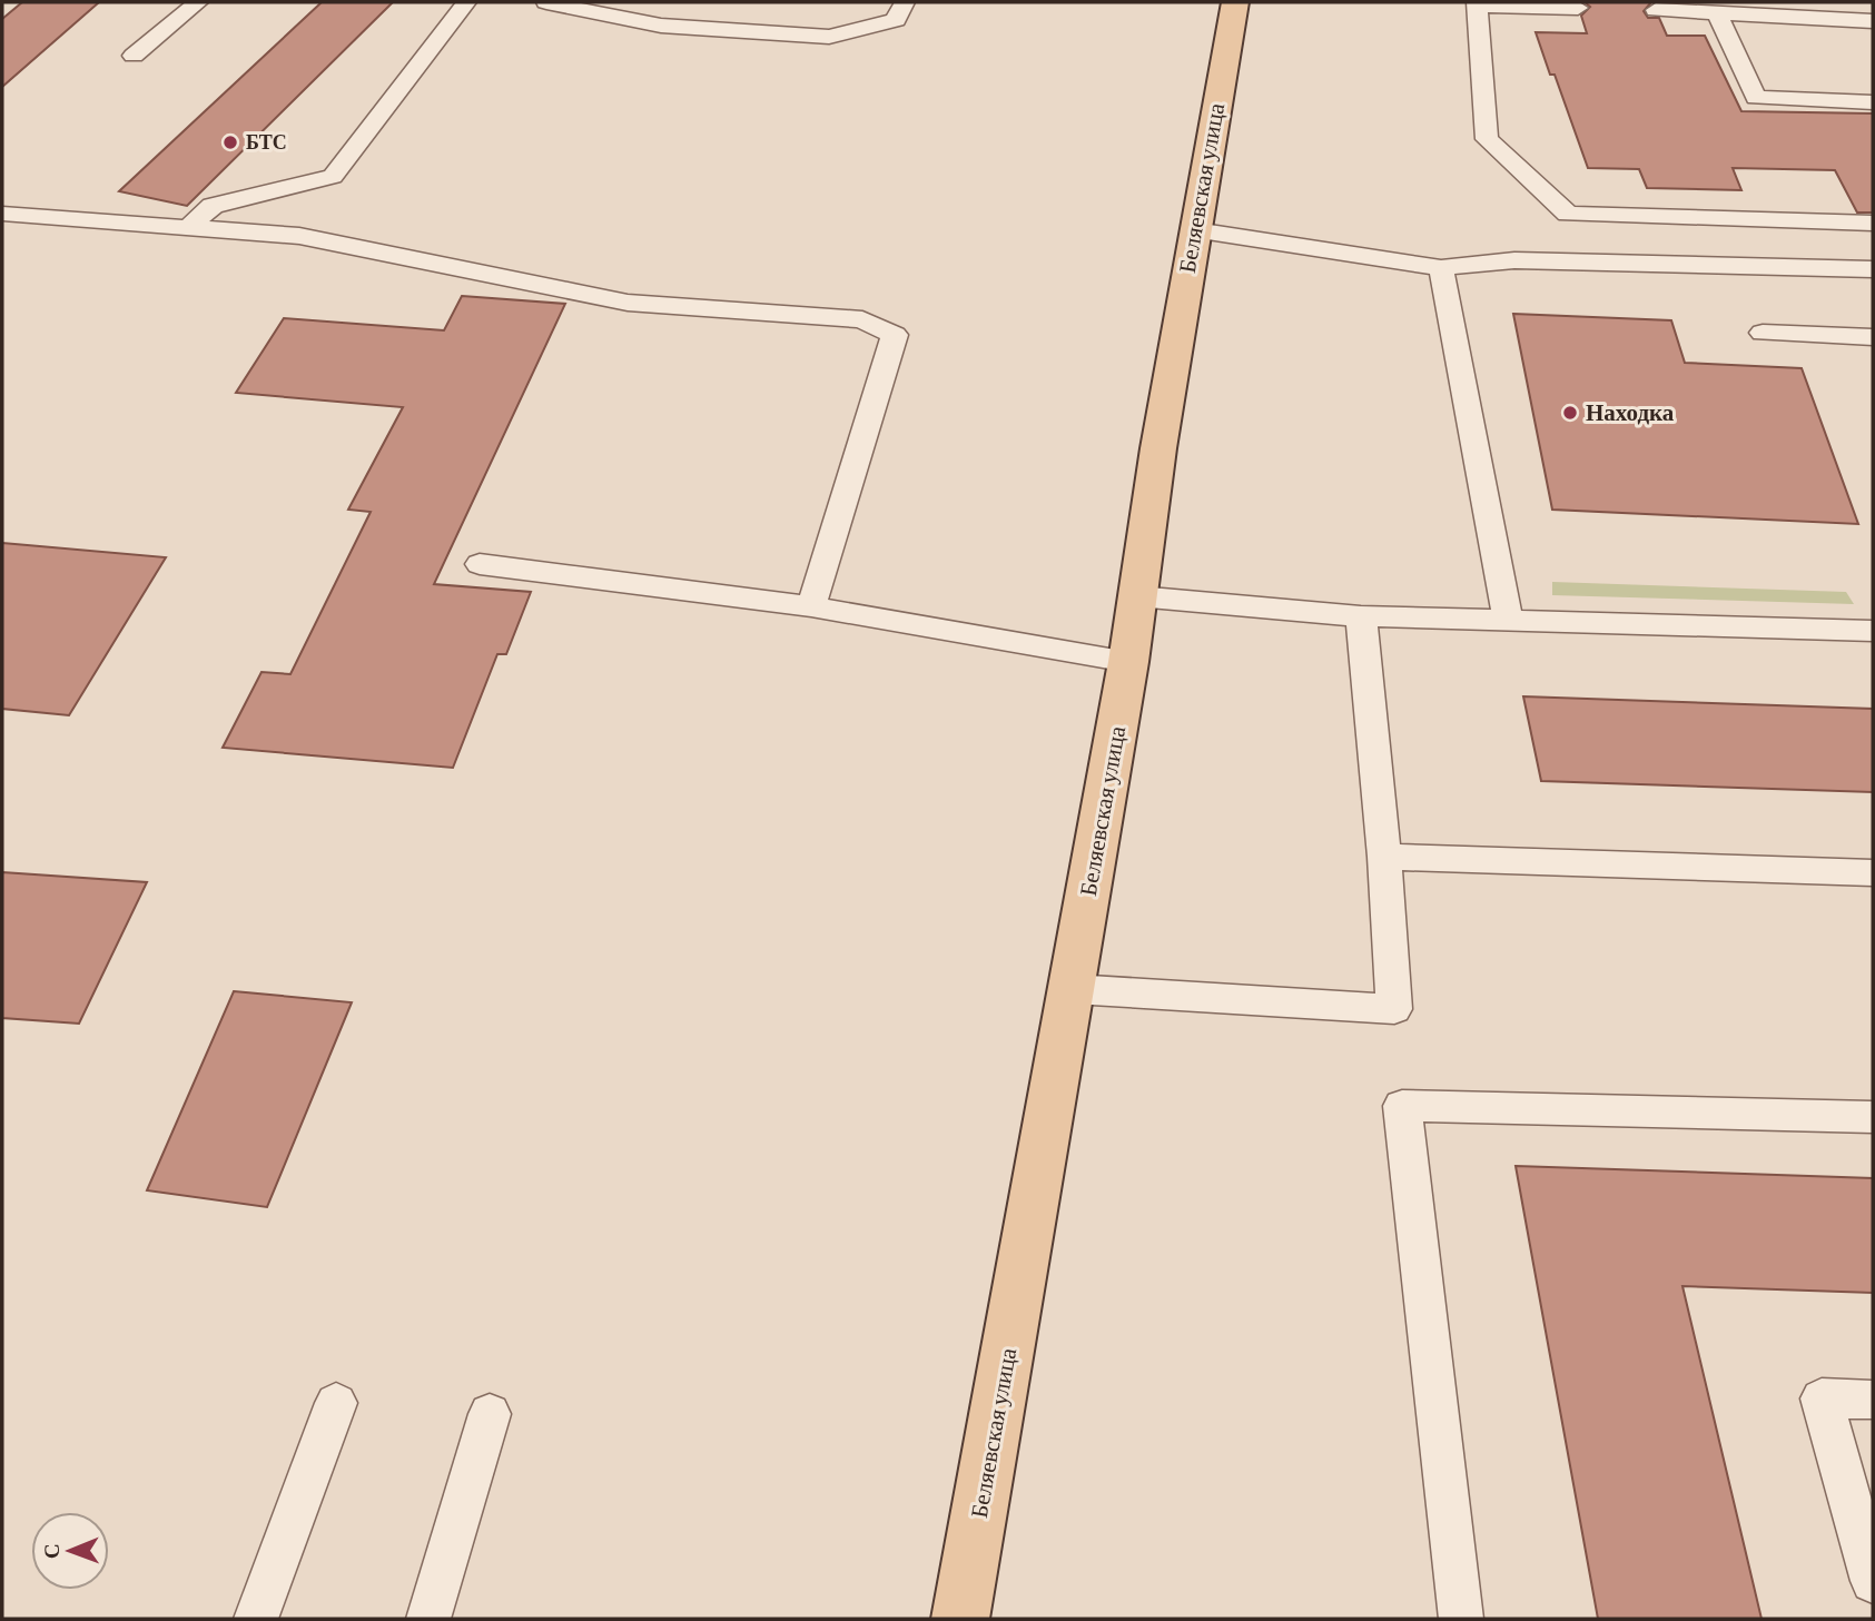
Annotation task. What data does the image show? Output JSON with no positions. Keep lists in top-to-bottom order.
{
  "streets": {
    "main road": ["Беляевская улица"]
  },
  "places": ["БТС", "Находка"],
  "north": "left"
}
